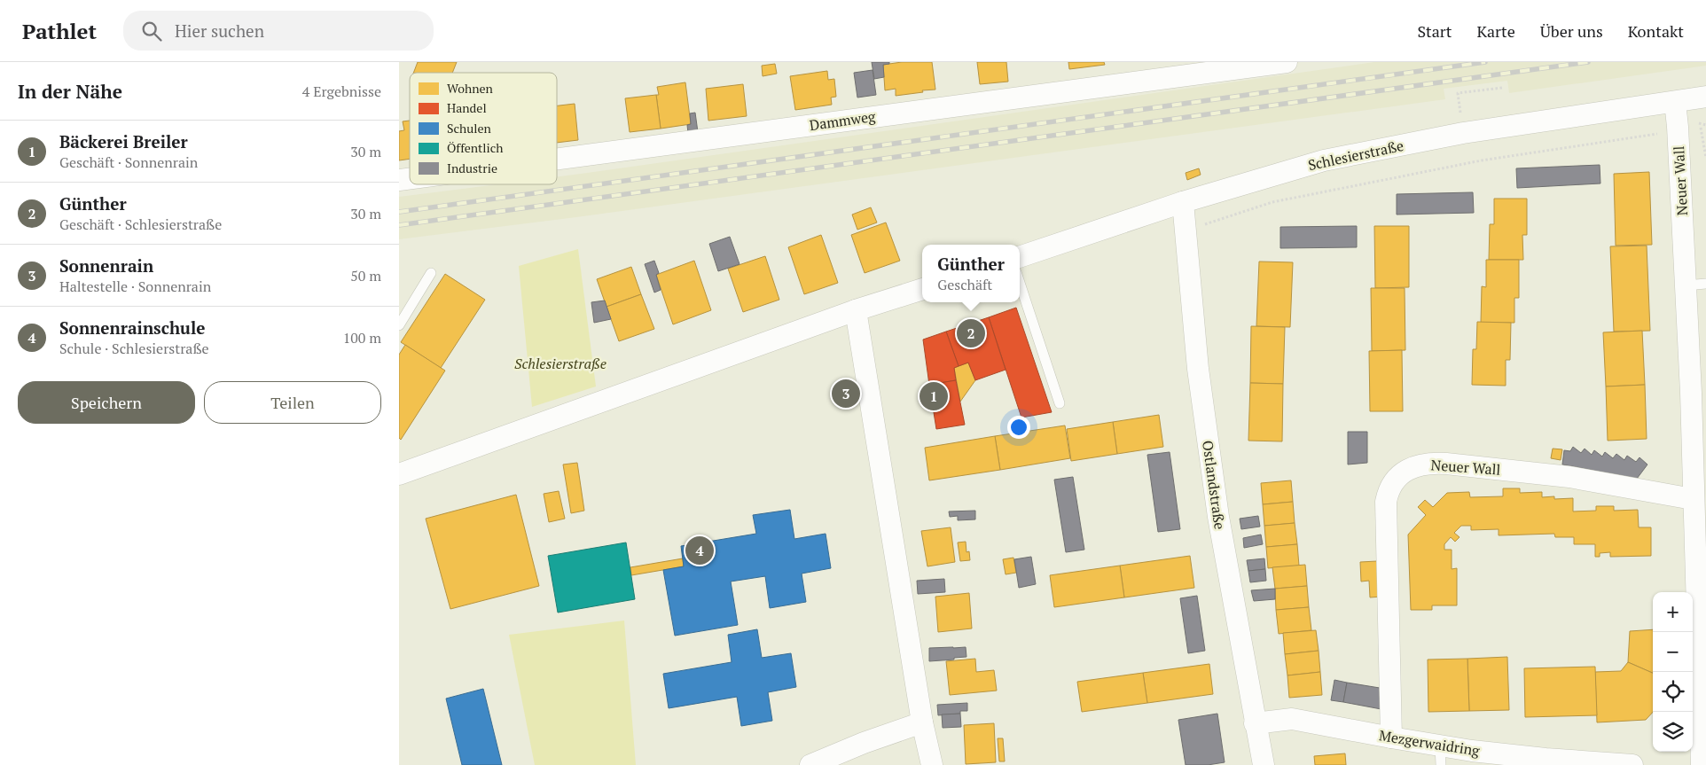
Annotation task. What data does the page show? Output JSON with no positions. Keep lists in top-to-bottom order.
{
  "streets": {
    "street": [
      "Dammweg",
      "Schlesierstraße",
      "Neuer Wall",
      "Ostlandstraße",
      "Mezgerwaidring"
    ]
  },
  "crossings": [
    ["Schlesierstraße", "Neuer Wall"],
    ["Schlesierstraße", "Ostlandstraße"],
    ["Neuer Wall", "Mezgerwaidring"],
    ["Ostlandstraße", "Mezgerwaidring"]
  ],
  "parks": ["Schlesierstraße"],
  "legend": [
    "Wohnen",
    "Handel",
    "Schulen",
    "Öffentlich",
    "Industrie"
  ],
  "page": {
    "header": "Pathlet",
    "search": "Hier suchen",
    "nav": [
      "Start",
      "Karte",
      "Über uns",
      "Kontakt"
    ],
    "heading": ["In der Nähe", "4 Ergebnisse"],
    "list": [
      {
        "mark": "1",
        "name": "Bäckerei Breiler",
        "note": "Geschäft · Sonnenrain",
        "value": "30 m"
      },
      {
        "mark": "2",
        "name": "Günther",
        "note": "Geschäft · Schlesierstraße",
        "value": "30 m"
      },
      {
        "mark": "3",
        "name": "Sonnenrain",
        "note": "Haltestelle · Sonnenrain",
        "value": "50 m"
      },
      {
        "mark": "4",
        "name": "Sonnenrainschule",
        "note": "Schule · Schlesierstraße",
        "value": "100 m"
      }
    ],
    "popup": ["Günther", "Geschäft"],
    "pins": [
      "2",
      "3",
      "1",
      "4"
    ],
    "buttons": ["Speichern", "Teilen"],
    "map_buttons": ["+", "−"]
  }
}
